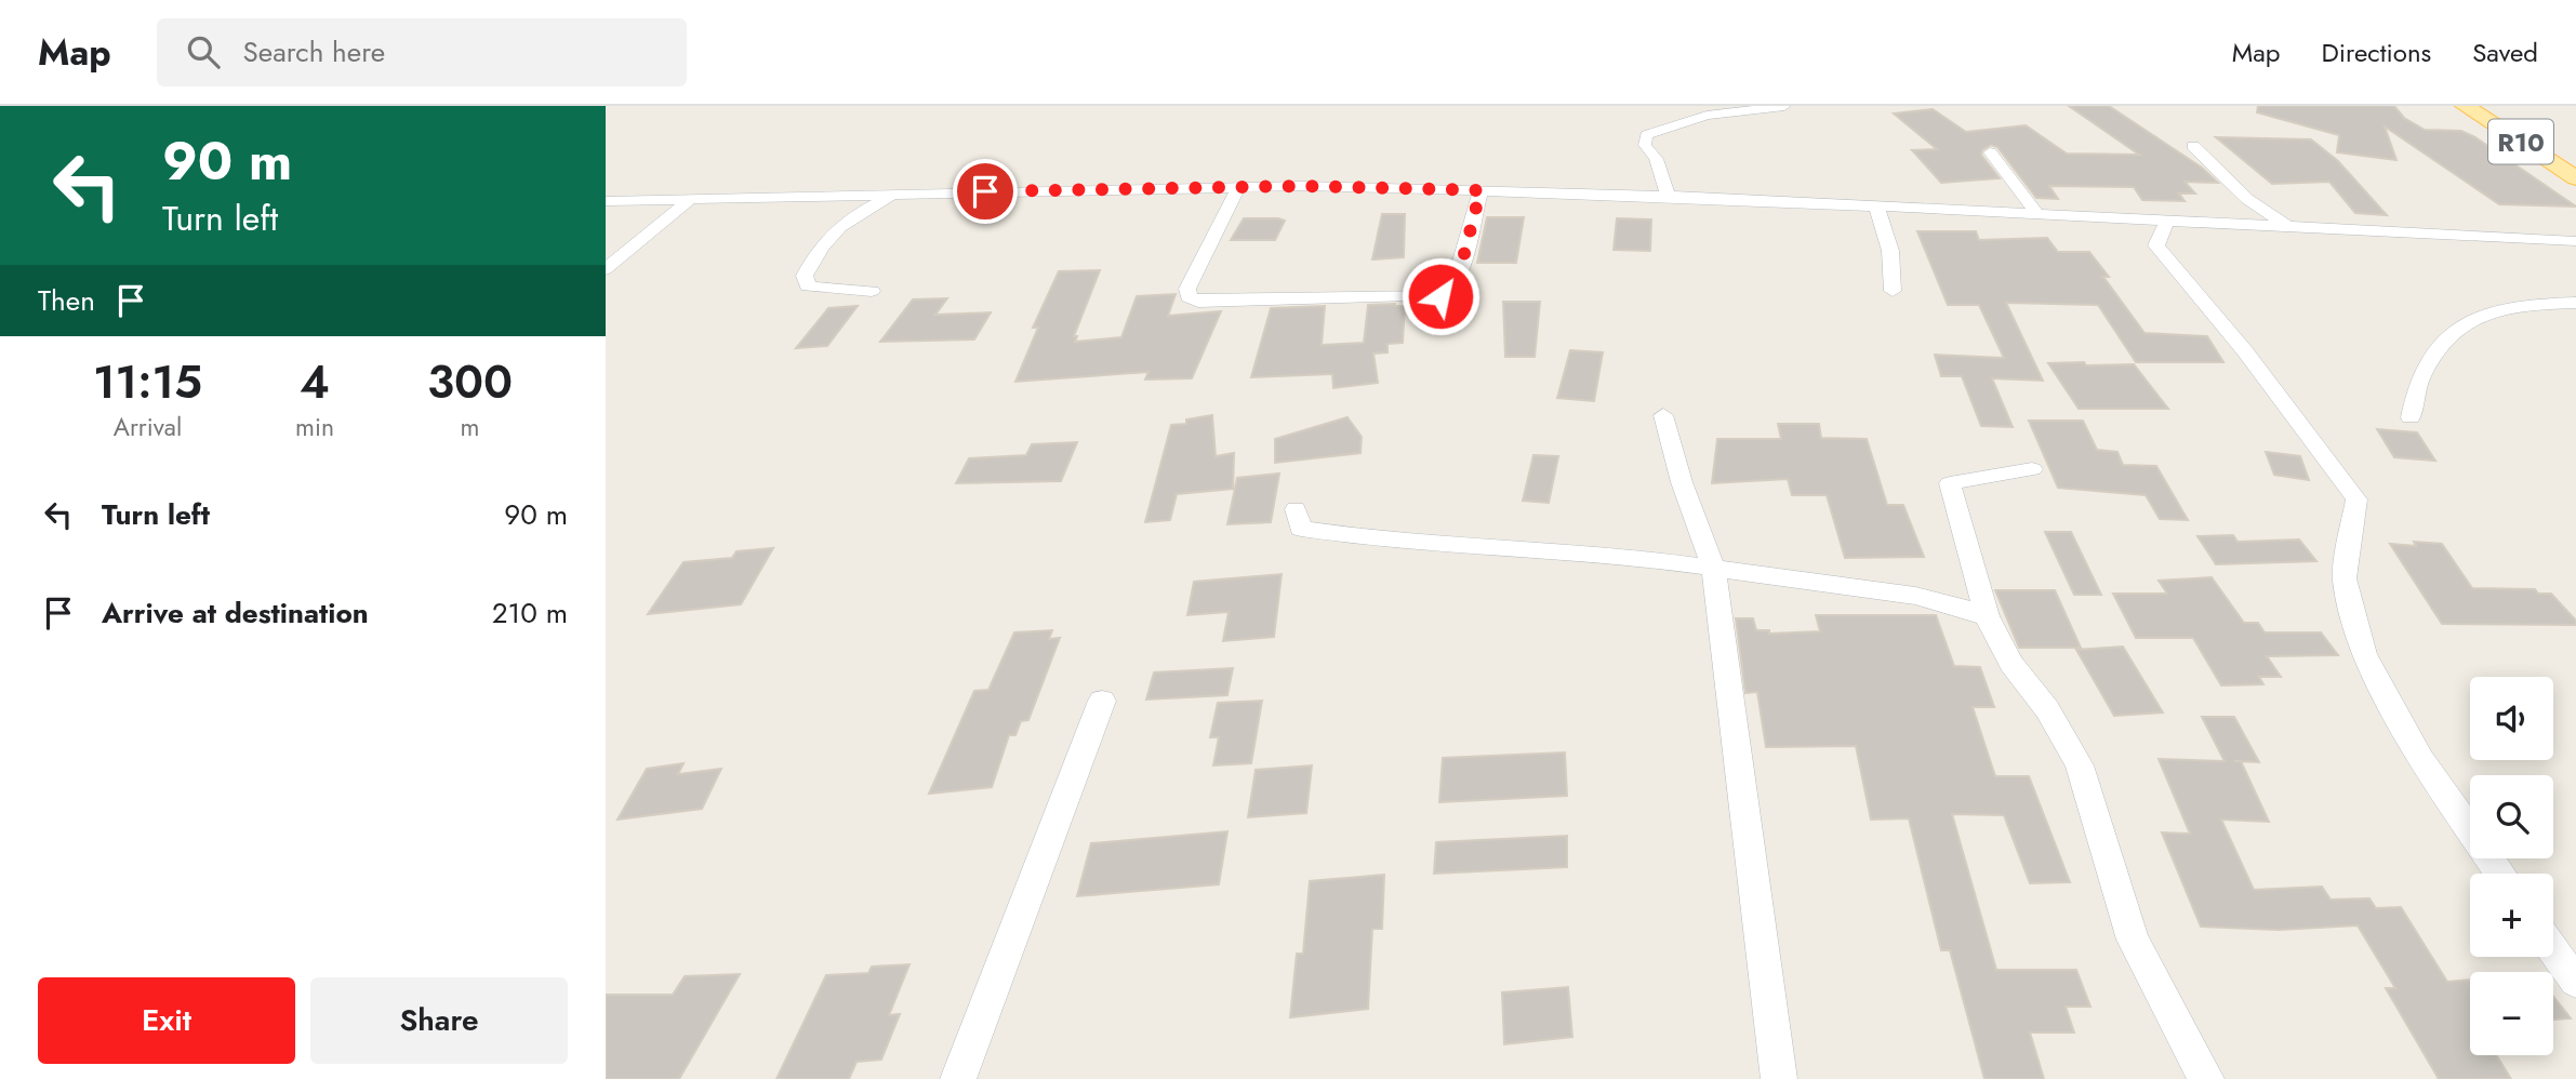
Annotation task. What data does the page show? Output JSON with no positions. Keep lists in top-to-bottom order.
{
  "streets": {
    "main road": ["R10"]
  },
  "page": {
    "header": "Map",
    "search": "Search here",
    "nav": ["Map", "Directions", "Saved"],
    "turn": ["90 m", "Turn left"],
    "then": "Then",
    "eta": [
      "11:15",
      "Arrival",
      "4",
      "min",
      "300",
      "m"
    ],
    "list": [
      {
        "name": "Turn left",
        "value": "90 m"
      },
      {
        "name": "Arrive at destination",
        "value": "210 m"
      }
    ],
    "map_buttons": ["+", "−"],
    "buttons": ["Exit", "Share"]
  }
}
